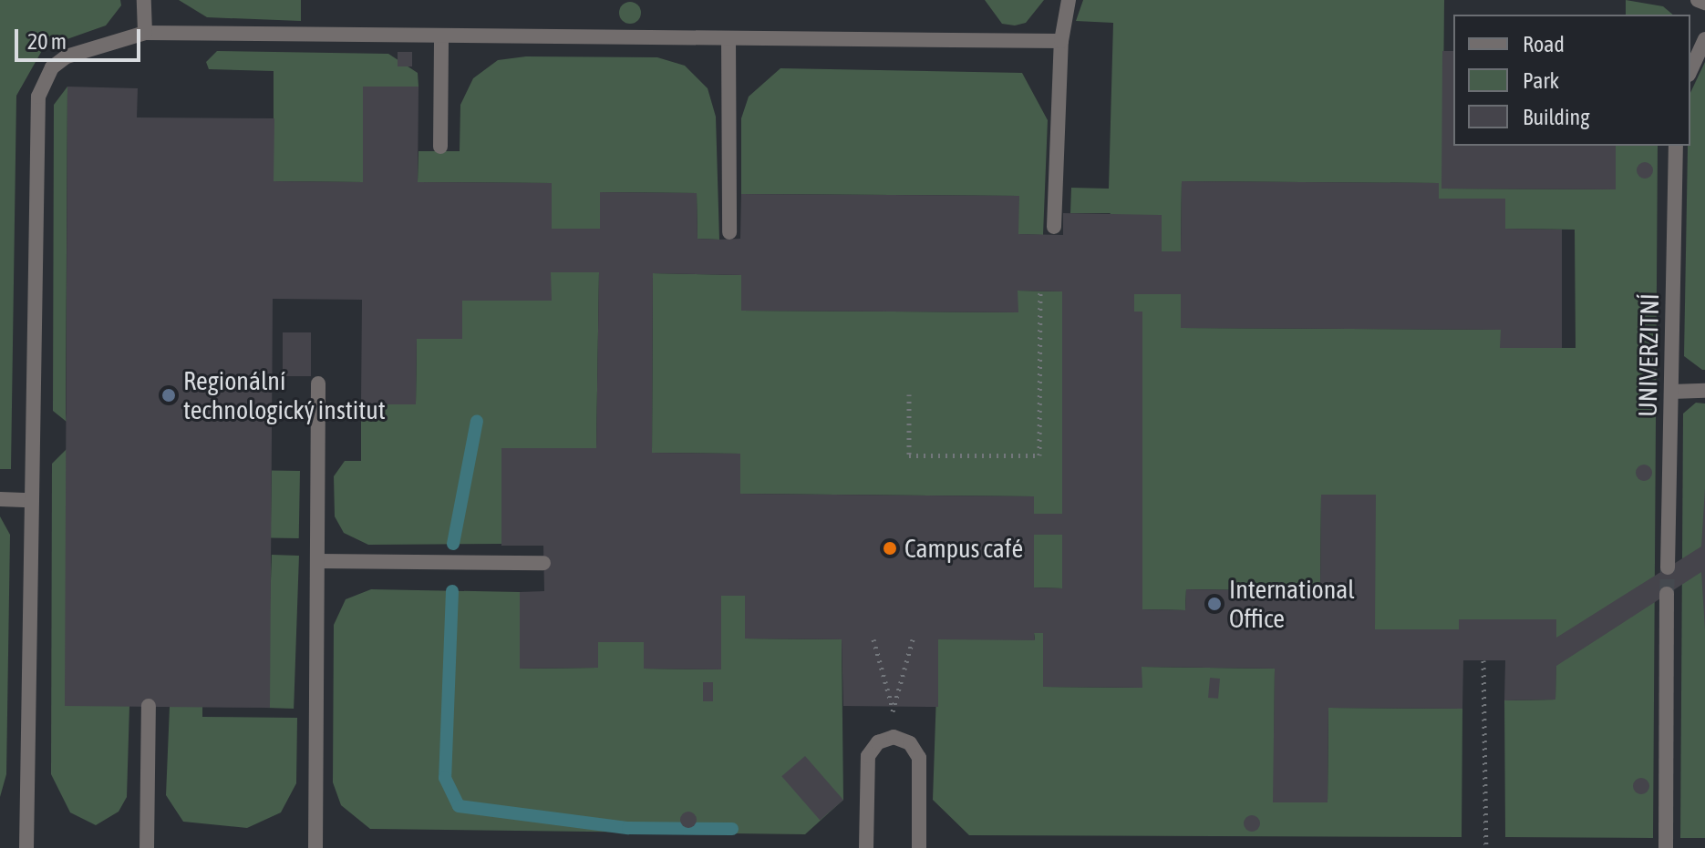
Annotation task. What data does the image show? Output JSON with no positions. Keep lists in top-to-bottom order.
{
  "streets": {
    "street": ["UNIVERZITNÍ"]
  },
  "places": ["Regionální technologický institut", "Campus café", "International Office"],
  "legend": ["Road", "Park", "Building"],
  "scale_bar": "20 m"
}
